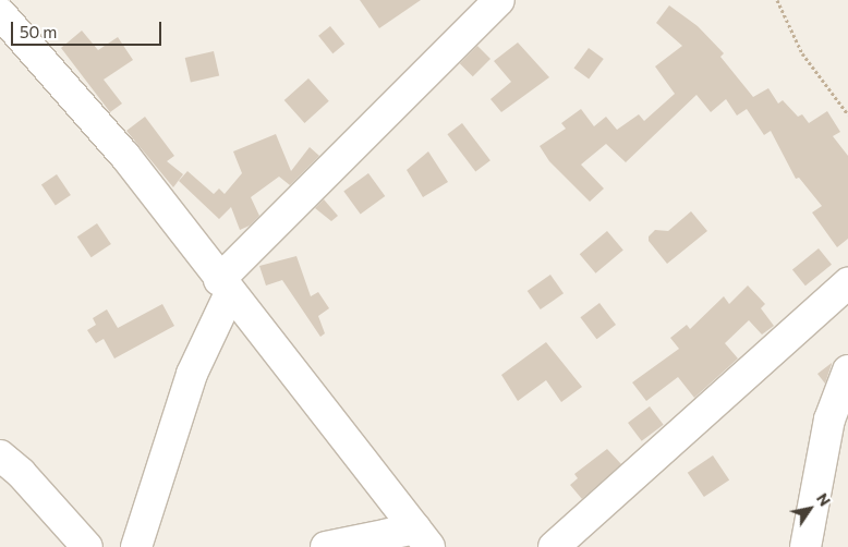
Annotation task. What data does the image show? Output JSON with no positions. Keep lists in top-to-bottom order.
{
  "scale_bar": "50 m",
  "north": "top right"
}
